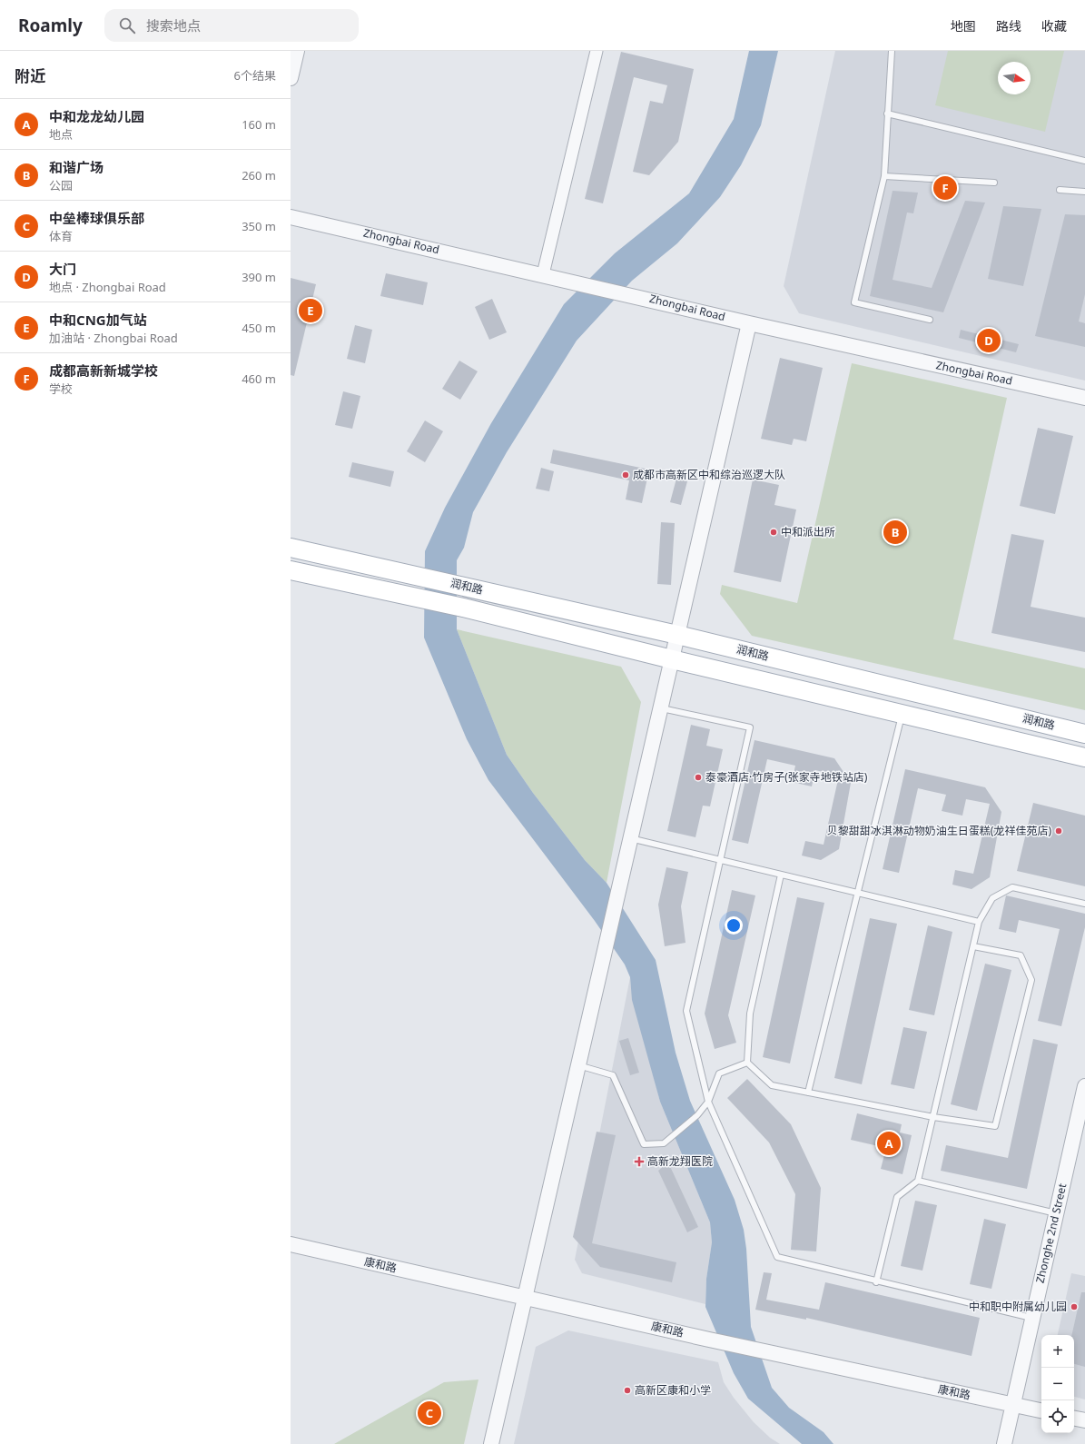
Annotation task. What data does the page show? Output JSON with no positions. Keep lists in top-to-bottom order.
{
  "streets": {
    "main road": ["润和路"],
    "street": ["Zhongbai Road", "Zhonghe 2nd Street", "康和路"]
  },
  "crossings": [
    ["Zhonghe 2nd Street", "康和路"]
  ],
  "places": {
    "other": [
      "成都市高新区中和综治巡逻大队",
      "中和派出所",
      "泰豪酒店·竹房子(张家寺地铁站店)",
      "贝黎甜甜冰淇淋动物奶油生日蛋糕(龙祥佳苑店)",
      "中和职中附属幼儿园",
      "高新区康和小学"
    ],
    "health": ["高新龙翔医院"]
  },
  "north": "right",
  "page": {
    "header": "Roamly",
    "search": "搜索地点",
    "nav": ["地图", "路线", "收藏"],
    "heading": ["附近", "6个结果"],
    "list": [
      {
        "mark": "A",
        "name": "中和龙龙幼儿园",
        "note": "地点",
        "value": "160 m"
      },
      {
        "mark": "B",
        "name": "和谐广场",
        "note": "公园",
        "value": "260 m"
      },
      {
        "mark": "C",
        "name": "中垒棒球俱乐部",
        "note": "体育",
        "value": "350 m"
      },
      {
        "mark": "D",
        "name": "大门",
        "note": "地点 · Zhongbai Road",
        "value": "390 m"
      },
      {
        "mark": "E",
        "name": "中和CNG加气站",
        "note": "加油站 · Zhongbai Road",
        "value": "450 m"
      },
      {
        "mark": "F",
        "name": "成都高新新城学校",
        "note": "学校",
        "value": "460 m"
      }
    ],
    "pins": [
      "F",
      "E",
      "D",
      "B",
      "A",
      "C"
    ],
    "map_buttons": ["+", "−"]
  }
}
